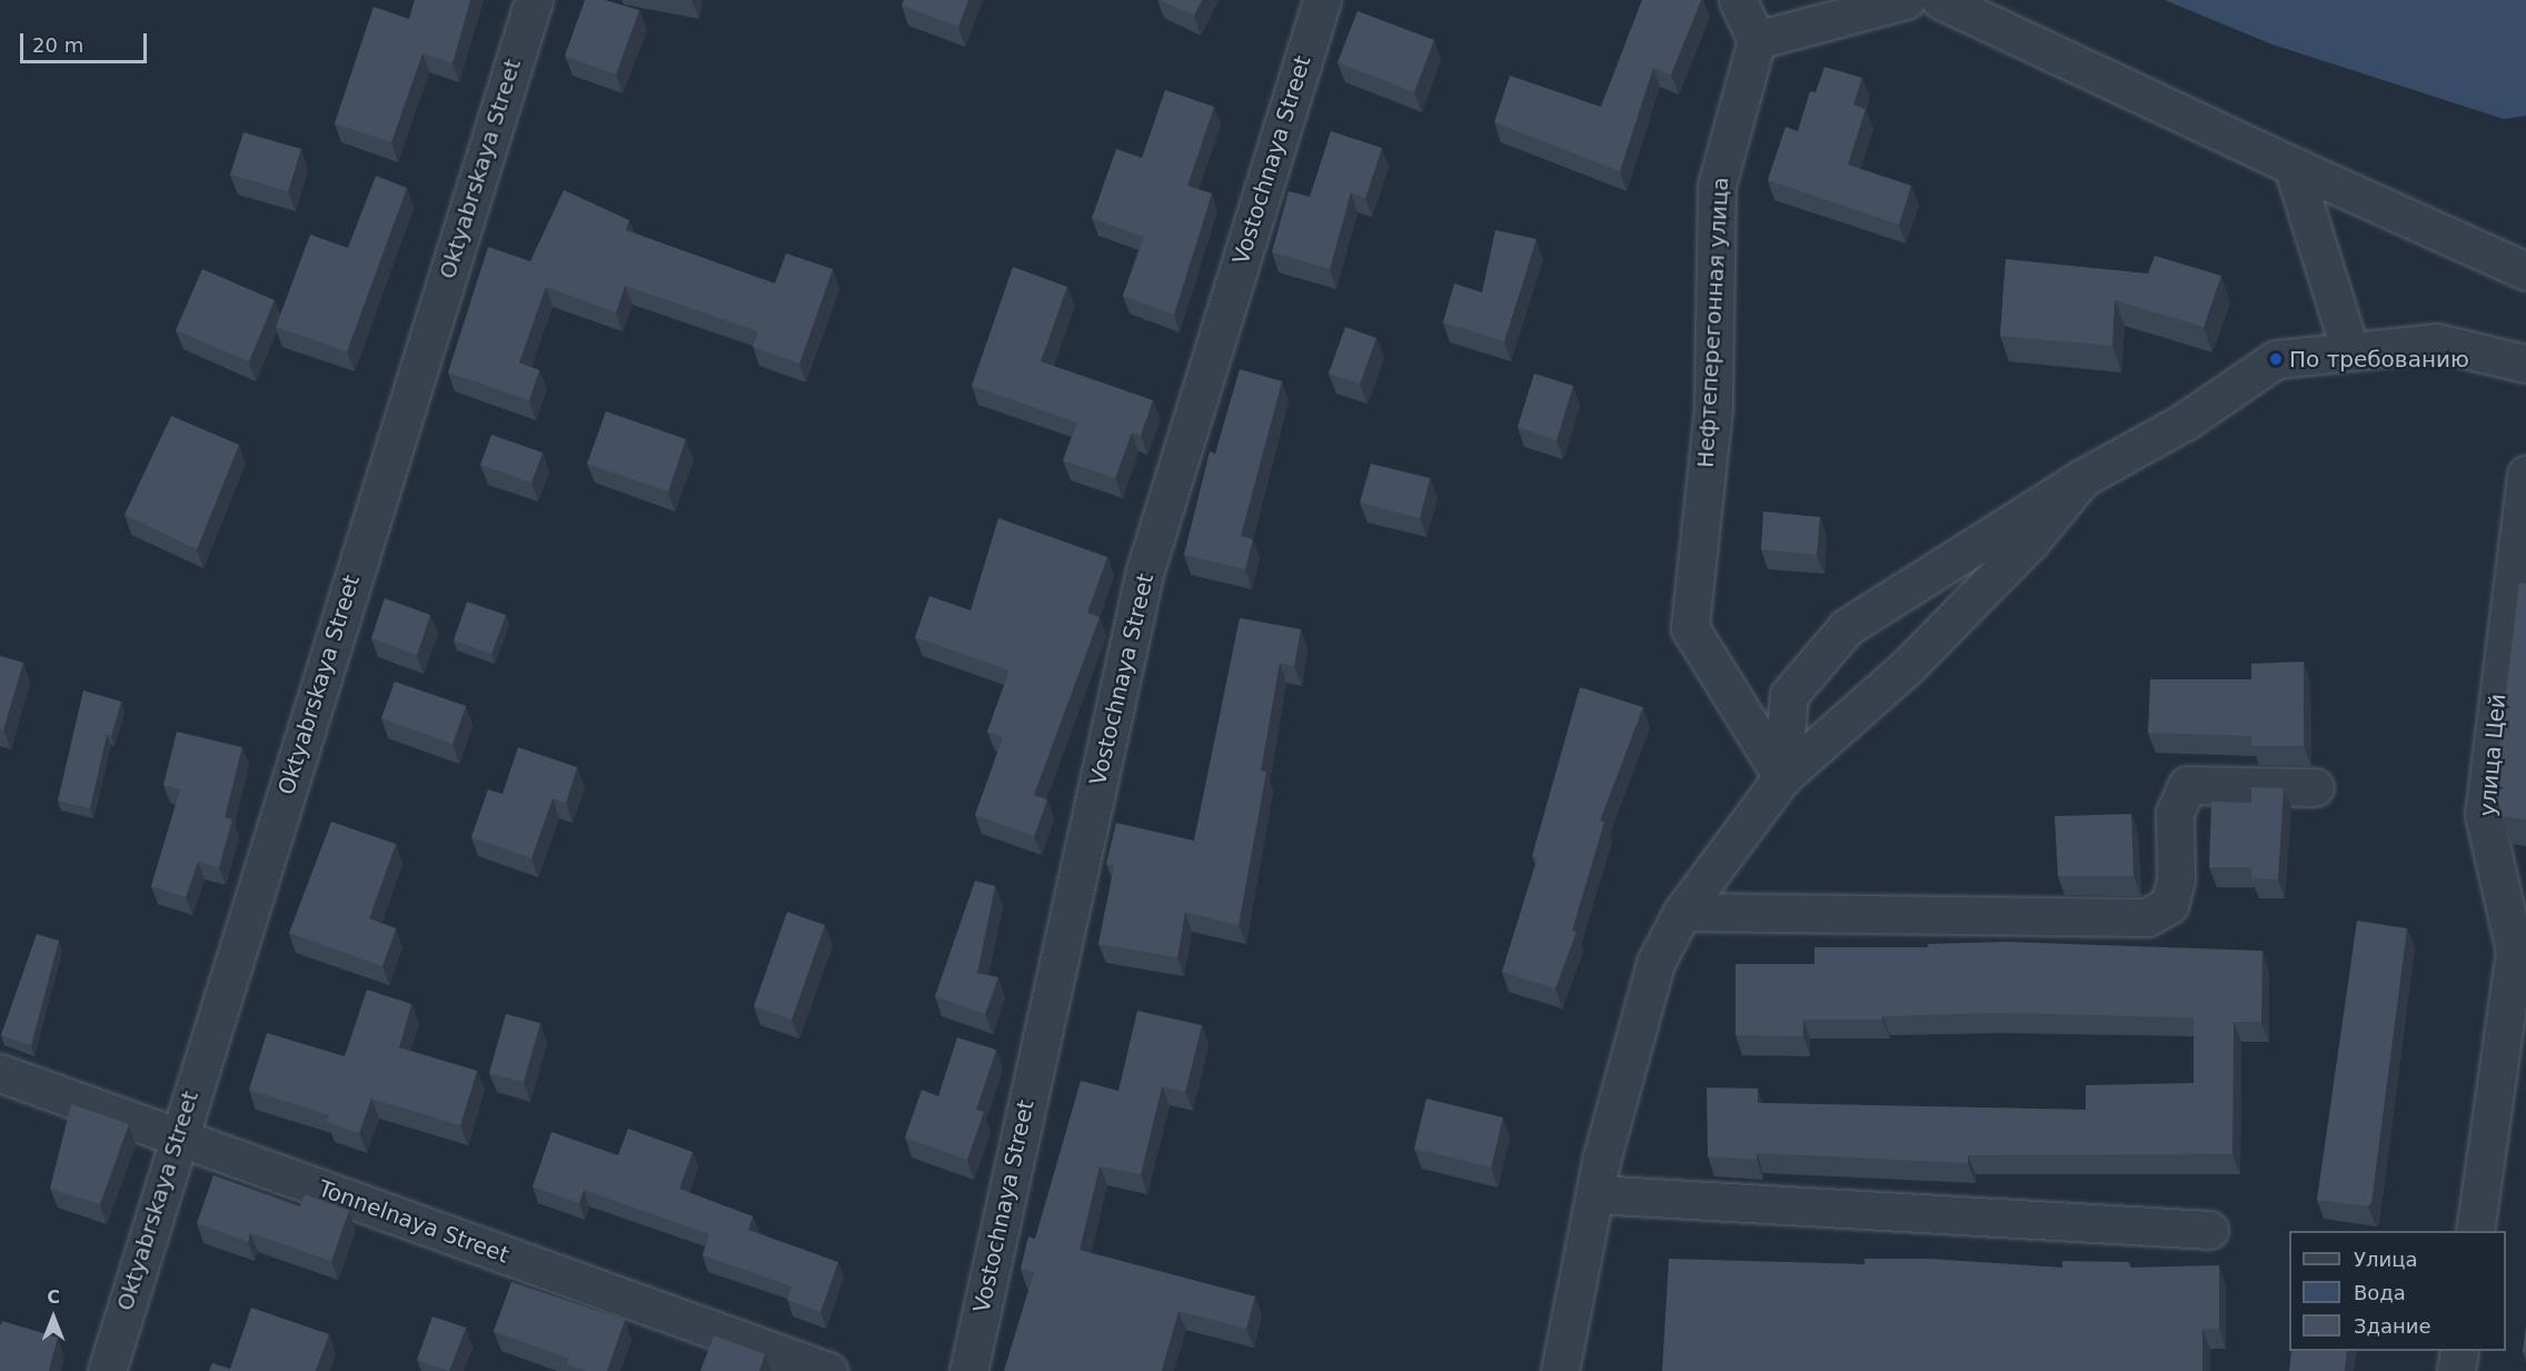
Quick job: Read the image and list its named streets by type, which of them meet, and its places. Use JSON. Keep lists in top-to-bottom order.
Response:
{
  "streets": {
    "street": [
      "Vostochnaya Street",
      "Oktyabrskaya Street",
      "Нефтеперегонная улица",
      "улица Цей",
      "Tonnelnaya Street"
    ]
  },
  "crossings": [
    ["Oktyabrskaya Street", "Tonnelnaya Street"]
  ],
  "places": ["По требованию"],
  "legend": ["Улица", "Вода", "Здание"],
  "scale_bar": "20 m",
  "north": "top"
}
